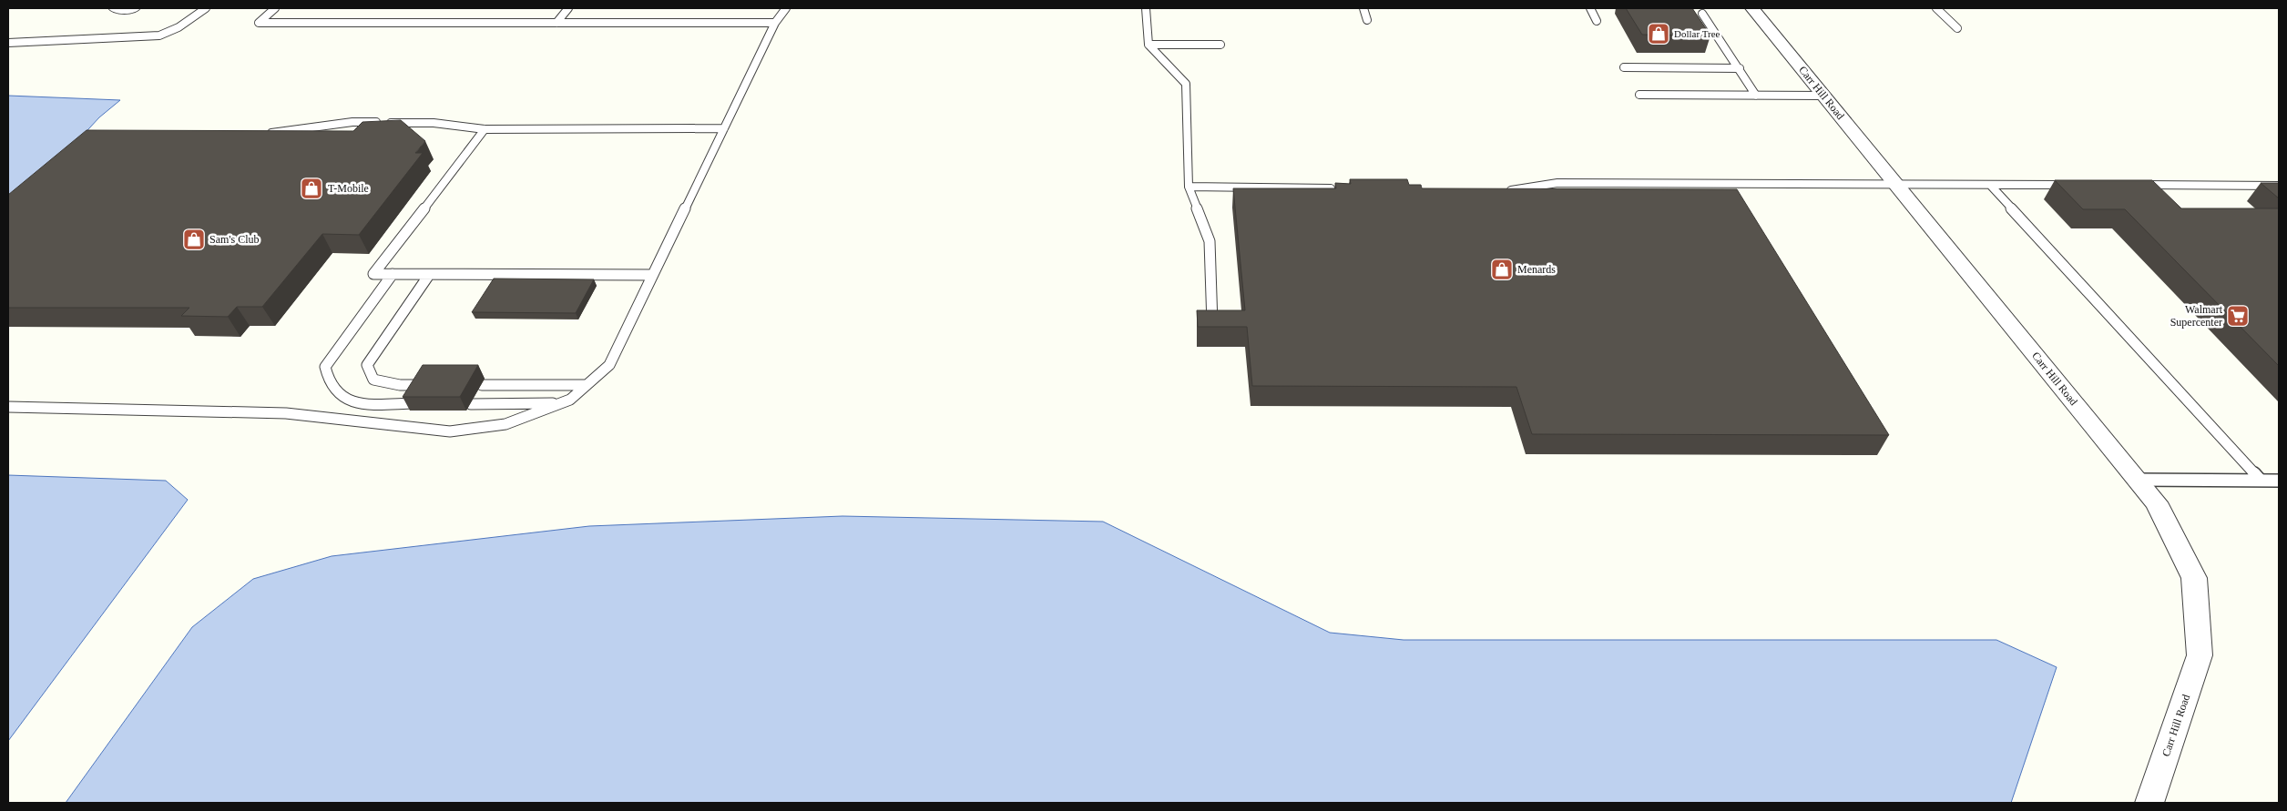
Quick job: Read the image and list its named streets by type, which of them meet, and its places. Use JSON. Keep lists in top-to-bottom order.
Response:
{
  "streets": {
    "street": ["Carr Hill Road"]
  },
  "places": {
    "shop": [
      "Dollar Tree",
      "T-Mobile",
      "Sam's Club",
      "Menards"
    ],
    "supermarket": ["Walmart Supercenter"]
  }
}
